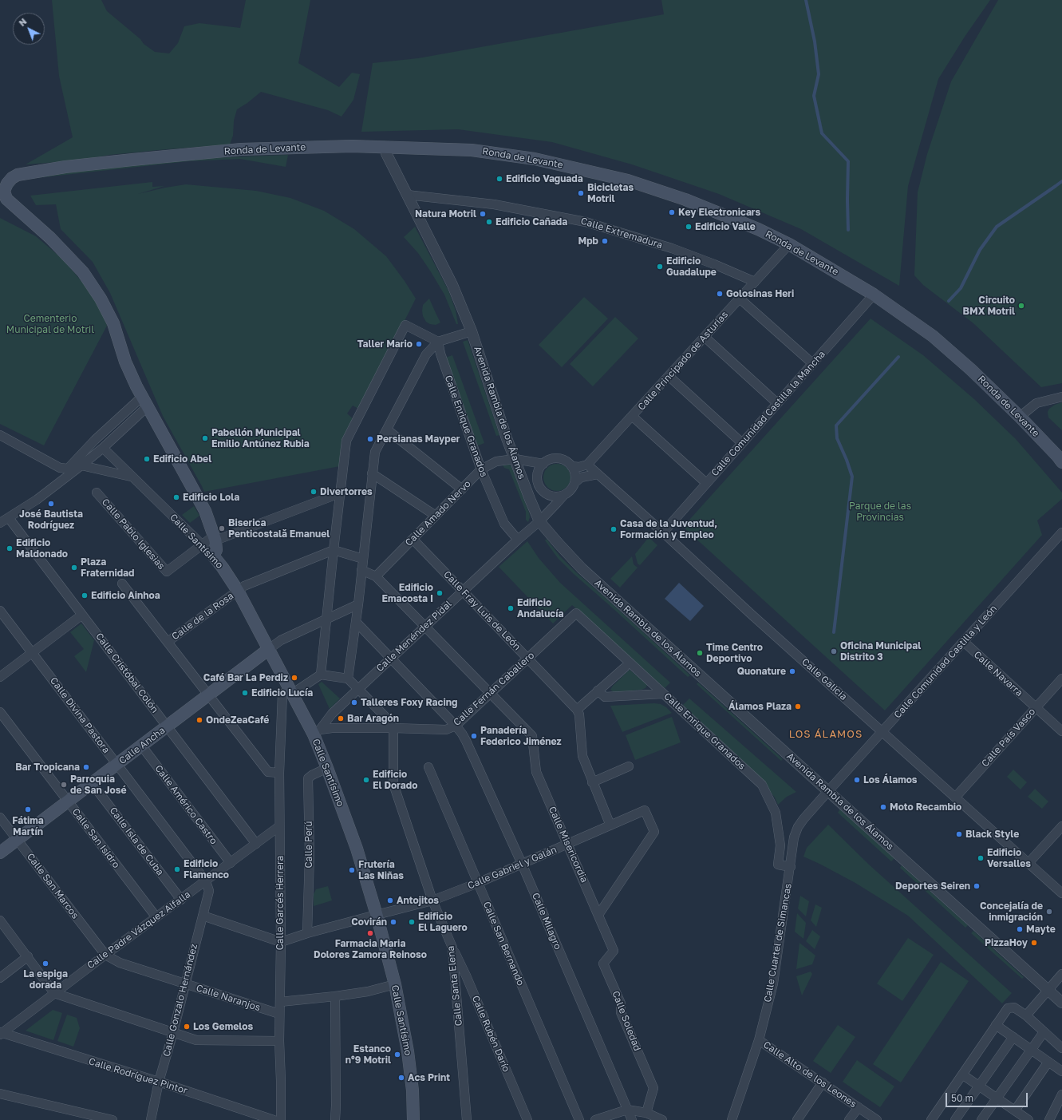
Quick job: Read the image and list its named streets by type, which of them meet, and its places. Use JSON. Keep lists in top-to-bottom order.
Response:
{
  "streets": {
    "main road": ["Ronda de Levante", "Calle Santísimo", "Calle Ancha"],
    "street": [
      "Calle Extremadura",
      "Calle Principado de Asturias",
      "Avenida Rambla de los Álamos",
      "Calle Comunidad Castilla la Mancha",
      "Calle Enrique Granados",
      "Calle Amado Nervo",
      "Calle Pablo Iglesias",
      "Calle Fray Luis de León",
      "Calle de la Rosa",
      "Calle Menéndez Pidal",
      "Calle Comunidad Castilla y León",
      "Calle Cristóbal Colón",
      "Calle Navarra",
      "Calle Galicia",
      "Calle Fernán Caballero",
      "Calle Divina Pastora",
      "Calle País Vasco",
      "Calle Américo Castro",
      "Calle San Isidro",
      "Calle Isla de Cuba",
      "Calle Perú",
      "Calle Misericordia",
      "Calle Gabriel y Galán",
      "Calle San Marcos",
      "Calle Garcés Herrera",
      "Calle Milagro",
      "Calle Padre Vázquez Alfalla",
      "Calle Cuartel de Simancas",
      "Calle San Bernando",
      "Calle Santa Elena",
      "Calle Naranjos",
      "Calle Gonzalo Hernández",
      "Calle Soledad",
      "Calle Rubén Darío",
      "Calle Alto de los Leones",
      "Calle Rodríguez Pintor"
    ]
  },
  "crossings": [
    ["Ronda de Levante", "Calle Principado de Asturias"],
    ["Ronda de Levante", "Avenida Rambla de los Álamos"],
    ["Ronda de Levante", "Calle Comunidad Castilla la Mancha"],
    ["Calle Extremadura", "Calle Principado de Asturias"],
    ["Calle Extremadura", "Avenida Rambla de los Álamos"],
    ["Calle Principado de Asturias", "Calle Galicia"],
    ["Avenida Rambla de los Álamos", "Calle Amado Nervo"],
    ["Avenida Rambla de los Álamos", "Calle Comunidad Castilla y León"],
    ["Avenida Rambla de los Álamos", "Calle Cuartel de Simancas"],
    ["Calle Comunidad Castilla la Mancha", "Calle Galicia"],
    ["Calle Enrique Granados", "Calle Amado Nervo"],
    ["Calle Enrique Granados", "Calle Menéndez Pidal"],
    ["Calle Enrique Granados", "Calle Fernán Caballero"],
    ["Calle Enrique Granados", "Calle Cuartel de Simancas"],
    ["Calle Amado Nervo", "Calle Fray Luis de León"],
    ["Calle Pablo Iglesias", "Calle Santísimo"],
    ["Calle Santísimo", "Calle de la Rosa"],
    ["Calle Santísimo", "Calle Menéndez Pidal"],
    ["Calle Santísimo", "Calle Fernán Caballero"],
    ["Calle Santísimo", "Calle Ancha"],
    ["Calle Santísimo", "Calle Perú"],
    ["Calle Santísimo", "Calle Gabriel y Galán"],
    ["Calle Santísimo", "Calle Garcés Herrera"],
    ["Calle Fray Luis de León", "Calle Menéndez Pidal"],
    ["Calle Fray Luis de León", "Calle Fernán Caballero"],
    ["Calle Menéndez Pidal", "Calle Fernán Caballero"],
    ["Calle Menéndez Pidal", "Calle Milagro"],
    ["Calle Comunidad Castilla y León", "Calle Navarra"],
    ["Calle Comunidad Castilla y León", "Calle Galicia"],
    ["Calle Comunidad Castilla y León", "Calle Cuartel de Simancas"],
    ["Calle Cristóbal Colón", "Calle Ancha"],
    ["Calle Cristóbal Colón", "Calle Padre Vázquez Alfalla"],
    ["Calle Navarra", "Calle País Vasco"],
    ["Calle Galicia", "Calle País Vasco"],
    ["Calle Fernán Caballero", "Calle Misericordia"],
    ["Calle Fernán Caballero", "Calle Milagro"],
    ["Calle Fernán Caballero", "Calle Santa Elena"],
    ["Calle Divina Pastora", "Calle Ancha"],
    ["Calle Divina Pastora", "Calle Padre Vázquez Alfalla"],
    ["Calle Divina Pastora", "Calle Gonzalo Hernández"],
    ["Calle Ancha", "Calle Américo Castro"],
    ["Calle Ancha", "Calle San Isidro"],
    ["Calle Ancha", "Calle Isla de Cuba"],
    ["Calle Ancha", "Calle San Marcos"],
    ["Calle Américo Castro", "Calle Padre Vázquez Alfalla"],
    ["Calle San Isidro", "Calle Padre Vázquez Alfalla"],
    ["Calle Isla de Cuba", "Calle Padre Vázquez Alfalla"],
    ["Calle Perú", "Calle Gabriel y Galán"],
    ["Calle Misericordia", "Calle Gabriel y Galán"],
    ["Calle Misericordia", "Calle Soledad"],
    ["Calle Gabriel y Galán", "Calle Garcés Herrera"],
    ["Calle Gabriel y Galán", "Calle Milagro"],
    ["Calle Gabriel y Galán", "Calle San Bernando"],
    ["Calle Gabriel y Galán", "Calle Santa Elena"],
    ["Calle San Marcos", "Calle Padre Vázquez Alfalla"],
    ["Calle San Marcos", "Calle Naranjos"],
    ["Calle Garcés Herrera", "Calle Padre Vázquez Alfalla"],
    ["Calle Garcés Herrera", "Calle Naranjos"],
    ["Calle Padre Vázquez Alfalla", "Calle Naranjos"],
    ["Calle Padre Vázquez Alfalla", "Calle Gonzalo Hernández"],
    ["Calle Padre Vázquez Alfalla", "Calle Rodríguez Pintor"],
    ["Calle Cuartel de Simancas", "Calle Alto de los Leones"],
    ["Calle Santa Elena", "Calle Rubén Darío"],
    ["Calle Naranjos", "Calle Gonzalo Hernández"],
    ["Calle Gonzalo Hernández", "Calle Rodríguez Pintor"]
  ],
  "districts": ["LOS ÁLAMOS"],
  "parks": ["Cementerio Municipal de Motril", "Parque de las Provincias"],
  "places": [
    "Edificio Vaguada",
    "Bicicletas Motril",
    "Key Electronicars",
    "Natura Motril",
    "Edificio Cañada",
    "Edificio Valle",
    "Mpb",
    "Edificio Guadalupe",
    "Golosinas Heri",
    "Circuito BMX Motril",
    "Taller Mario",
    "Pabellón Municipal Emilio Antúnez Rubia",
    "Persianas Mayper",
    "Edificio Abel",
    "Divertorres",
    "Edificio Lola",
    "José Bautista Rodríguez",
    "Biserica Penticostală Emanuel",
    "Casa de la Juventud, Formación y Empleo",
    "Edificio Maldonado",
    "Plaza Fraternidad",
    "Edificio Emacosta I",
    "Edificio Ainhoa",
    "Edificio Andalucía",
    "Oficina Municipal Distrito 3",
    "Time Centro Deportivo",
    "Quonature",
    "Café Bar La Perdiz",
    "Edificio Lucía",
    "Talleres Foxy Racing",
    "Álamos Plaza",
    "Bar Aragón",
    "OndeZeaCafé",
    "Panadería Federico Jiménez",
    "Bar Tropicana",
    "Edificio El Dorado",
    "Los Álamos",
    "Parroquia de San José",
    "Moto Recambio",
    "Fátima Martín",
    "Black Style",
    "Edificio Versalles",
    "Edificio Flamenco",
    "Frutería Las Niñas",
    "Deportes Seiren",
    "Antojitos",
    "Concejalía de inmigración",
    "Covirán",
    "Edificio El Laguero",
    "Mayte",
    "Farmacia Maria Dolores Zamora Reinoso",
    "PizzaHoy",
    "La espiga dorada",
    "Los Gemelos",
    "Estanco n°9 Motril",
    "Acs Print"
  ],
  "scale_bar": "50 m",
  "north": "top left"
}
